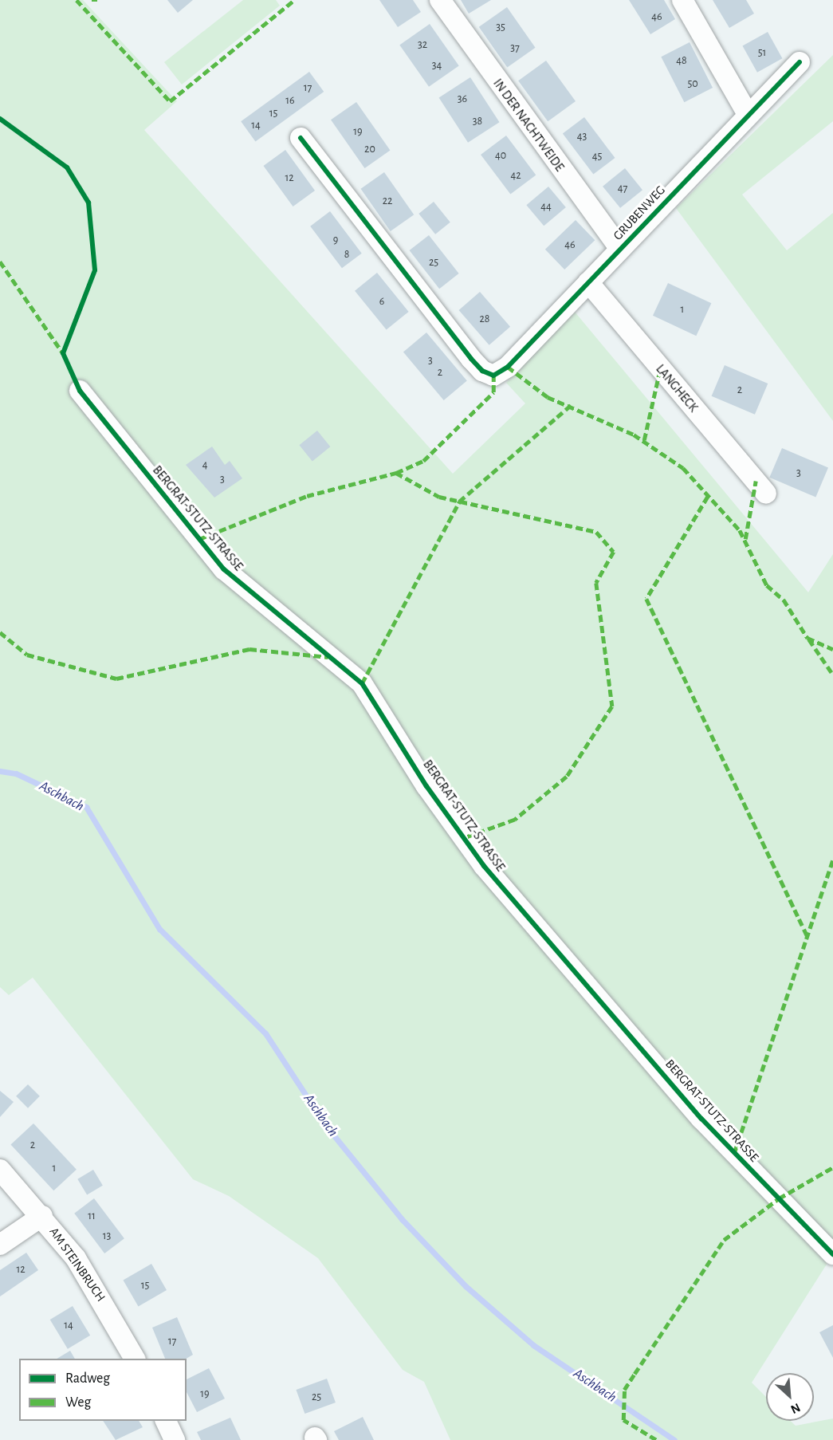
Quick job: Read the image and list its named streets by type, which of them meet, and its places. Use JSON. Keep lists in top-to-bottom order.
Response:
{
  "streets": {
    "street": [
      "IN DER NACHTWEIDE",
      "GRUBENWEG",
      "LANGHECK",
      "BERGRAT-STUTZ-STRASSE",
      "AM STEINBRUCH"
    ]
  },
  "crossings": [
    ["IN DER NACHTWEIDE", "GRUBENWEG"],
    ["GRUBENWEG", "LANGHECK"]
  ],
  "water": ["Aschbach"],
  "house_numbers": [
    "46",
    "35",
    "32",
    "37",
    "51",
    "48",
    "34",
    "50",
    "17",
    "36",
    "16",
    "15",
    "38",
    "14",
    "19",
    "43",
    "20",
    "40",
    "45",
    "42",
    "12",
    "47",
    "22",
    "44",
    "9",
    "46",
    "8",
    "25",
    "6",
    "1",
    "28",
    "3",
    "2",
    "2",
    "4",
    "3",
    "3",
    "2",
    "1",
    "11",
    "13",
    "12",
    "15",
    "14",
    "17",
    "19",
    "25"
  ],
  "legend": ["Radweg", "Weg"],
  "north": "bottom right"
}
